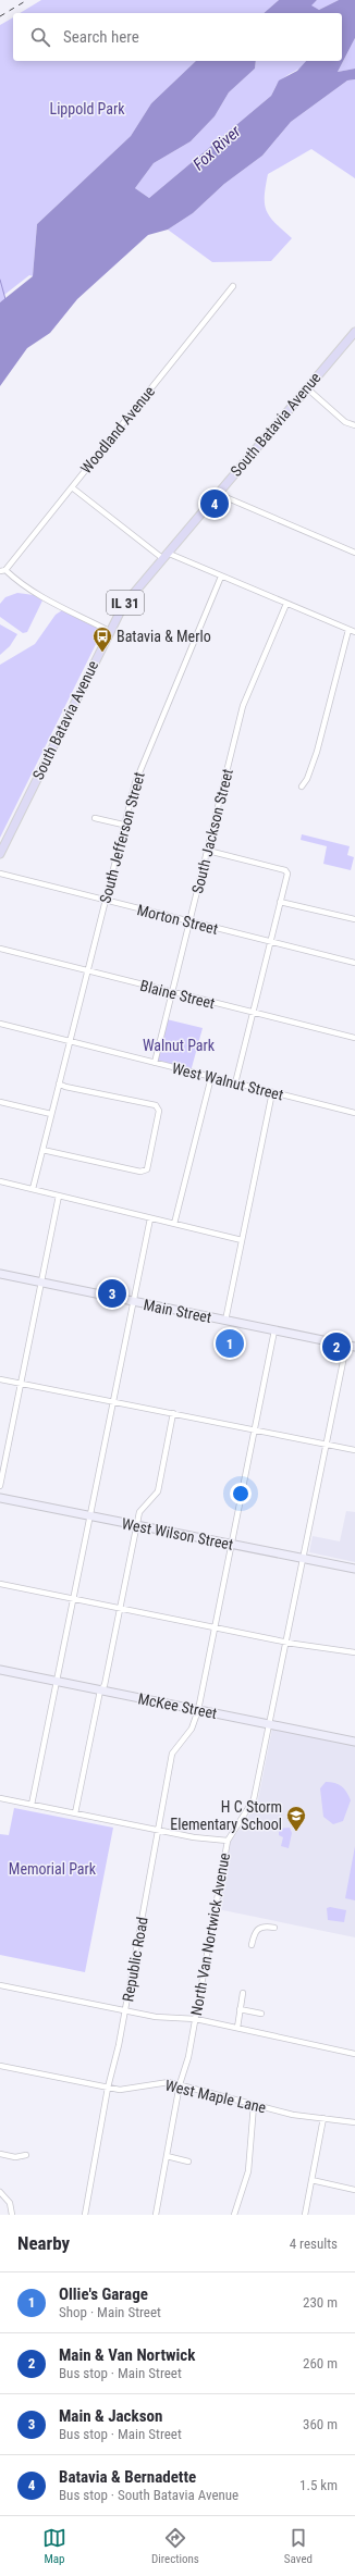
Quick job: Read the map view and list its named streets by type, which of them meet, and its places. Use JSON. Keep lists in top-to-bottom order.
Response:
{
  "streets": {
    "main road": [
      "South Batavia Avenue",
      "IL 31",
      "Main Street",
      "West Wilson Street",
      "McKee Street"
    ],
    "street": [
      "Woodland Avenue",
      "South Jackson Street",
      "South Jefferson Street",
      "Morton Street",
      "Blaine Street",
      "West Walnut Street",
      "North Van Nortwick Avenue",
      "Republic Road",
      "West Maple Lane"
    ]
  },
  "crossings": [
    ["South Jackson Street", "Morton Street"],
    ["South Jackson Street", "Blaine Street"],
    ["South Jackson Street", "West Walnut Street"],
    ["South Jefferson Street", "Morton Street"],
    ["South Jefferson Street", "Blaine Street"],
    ["South Jefferson Street", "West Walnut Street"],
    ["Main Street", "North Van Nortwick Avenue"],
    ["Main Street", "Republic Road"],
    ["West Wilson Street", "North Van Nortwick Avenue"],
    ["West Wilson Street", "Republic Road"],
    ["McKee Street", "North Van Nortwick Avenue"],
    ["McKee Street", "Republic Road"],
    ["North Van Nortwick Avenue", "West Maple Lane"],
    ["Republic Road", "West Maple Lane"]
  ],
  "water": ["Fox River"],
  "parks": ["Lippold Park", "Walnut Park", "Memorial Park"],
  "places": {
    "bus stop": ["Batavia & Merlo"],
    "school or university": ["H C Storm Elementary School"]
  },
  "page": {
    "search": "Search here",
    "pins": [
      "4",
      "3",
      "1",
      "2"
    ],
    "heading": ["Nearby", "4 results"],
    "list": [
      {
        "mark": "1",
        "name": "Ollie's Garage",
        "note": "Shop · Main Street",
        "value": "230 m"
      },
      {
        "mark": "2",
        "name": "Main & Van Nortwick",
        "note": "Bus stop · Main Street",
        "value": "260 m"
      },
      {
        "mark": "3",
        "name": "Main & Jackson",
        "note": "Bus stop · Main Street",
        "value": "360 m"
      },
      {
        "mark": "4",
        "name": "Batavia & Bernadette",
        "note": "Bus stop · South Batavia Avenue",
        "value": "1.5 km"
      }
    ],
    "nav": ["Map", "Directions", "Saved"]
  }
}
